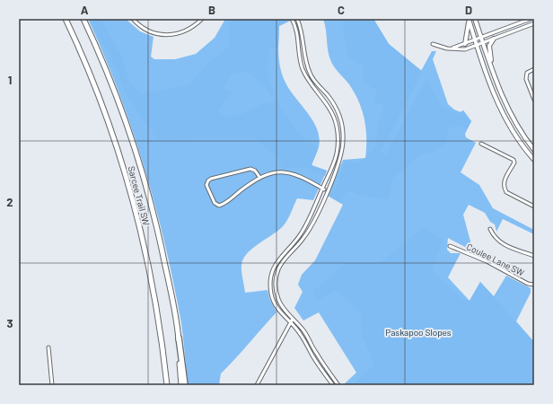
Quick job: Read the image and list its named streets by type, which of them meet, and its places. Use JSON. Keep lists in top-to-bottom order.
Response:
{
  "streets": {
    "highway": ["Sarcee Trail SW"],
    "street": ["Coulee Lane SW"]
  },
  "parks": ["Paskapoo Slopes"],
  "grid": {
    "columns": [
      "A",
      "B",
      "C",
      "D"
    ],
    "rows": ["1", "2", "3"]
  }
}
